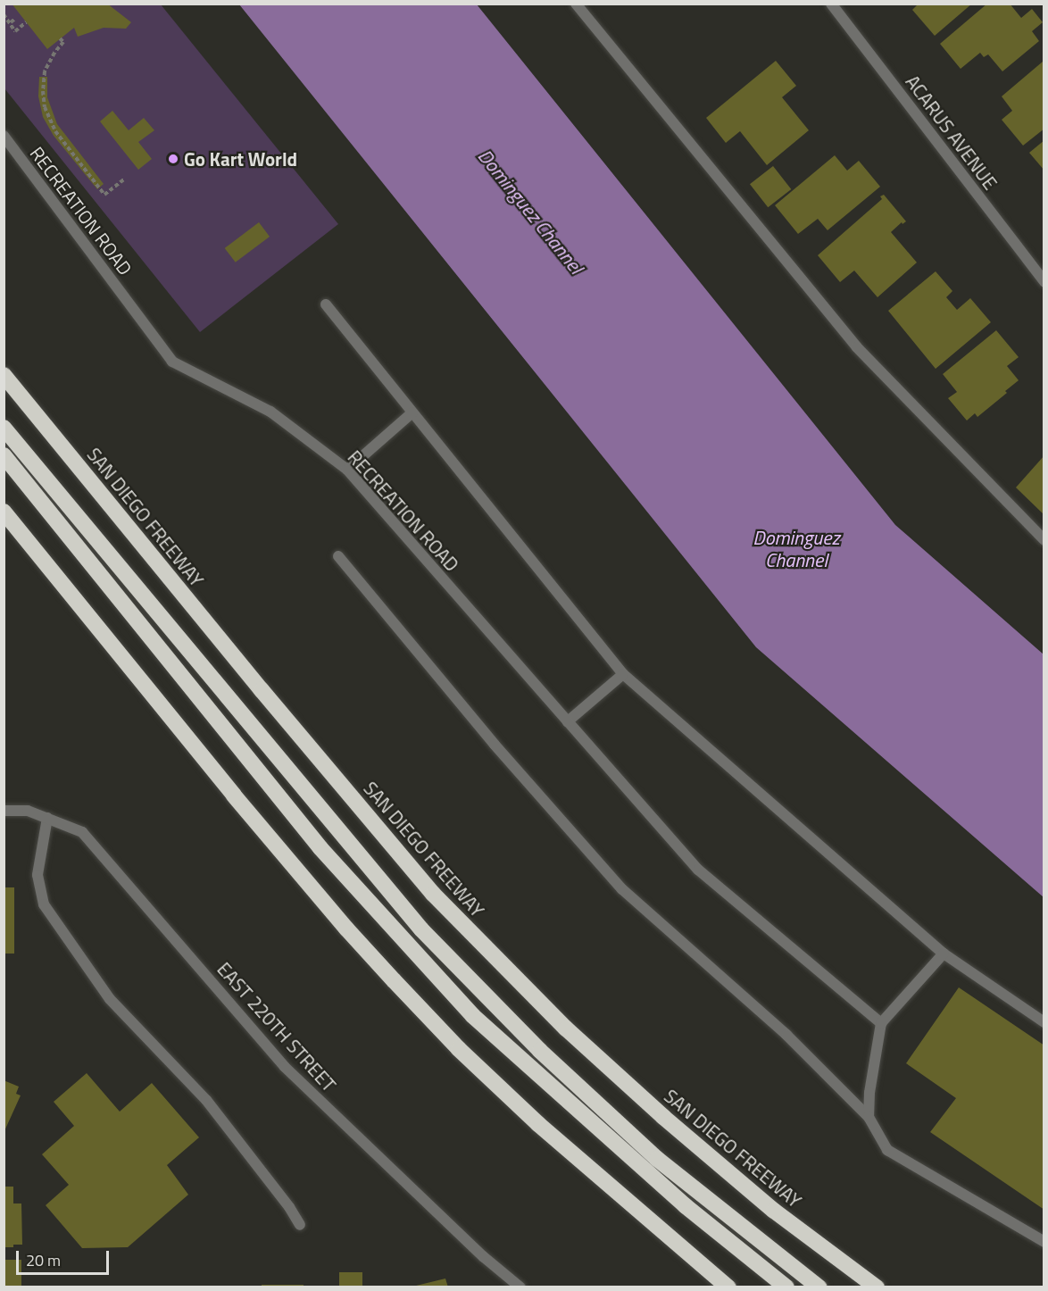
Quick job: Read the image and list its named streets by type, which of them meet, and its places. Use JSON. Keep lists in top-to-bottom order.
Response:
{
  "streets": {
    "highway": ["SAN DIEGO FREEWAY"],
    "street": ["ACARUS AVENUE", "RECREATION ROAD", "EAST 220TH STREET"]
  },
  "water": ["Dominguez Channel"],
  "places": ["Go Kart World"],
  "scale_bar": "20 m"
}
